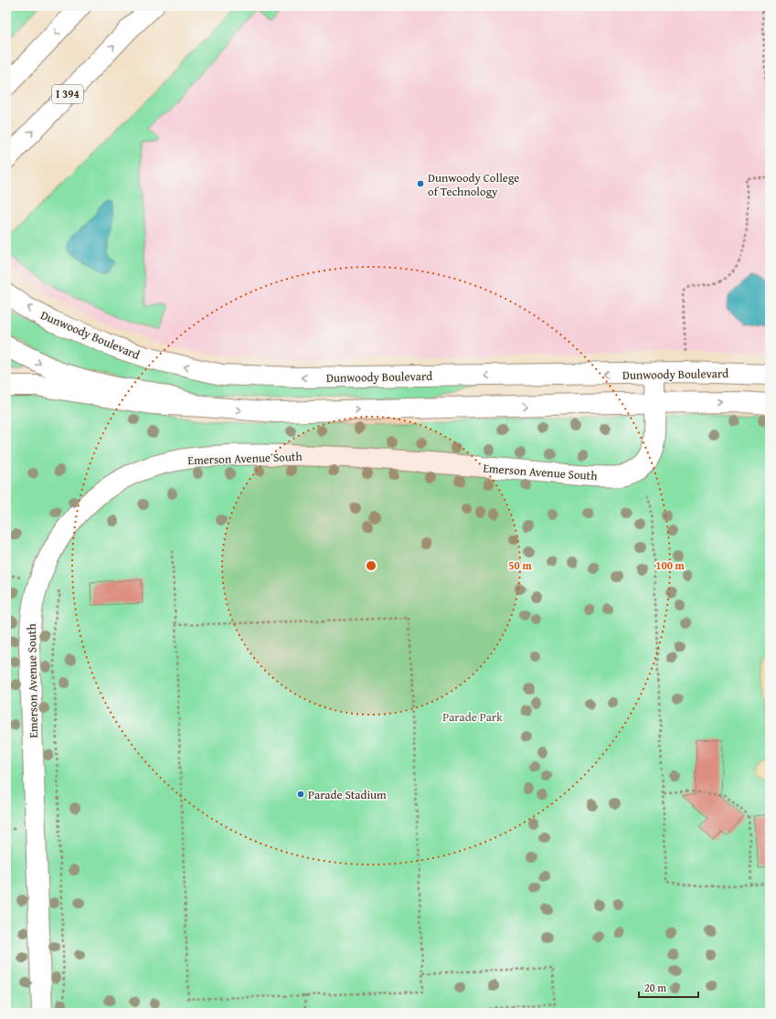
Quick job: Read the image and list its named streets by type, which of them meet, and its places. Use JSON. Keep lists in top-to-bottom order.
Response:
{
  "streets": {
    "main road": ["I 394", "Dunwoody Boulevard", "Emerson Avenue South"]
  },
  "crossings": [
    ["Dunwoody Boulevard", "Emerson Avenue South"]
  ],
  "parks": ["Parade Park"],
  "places": ["Dunwoody College of Technology", "Parade Stadium"],
  "scale_bar": "20 m",
  "rings": ["50 m", "100 m"]
}
